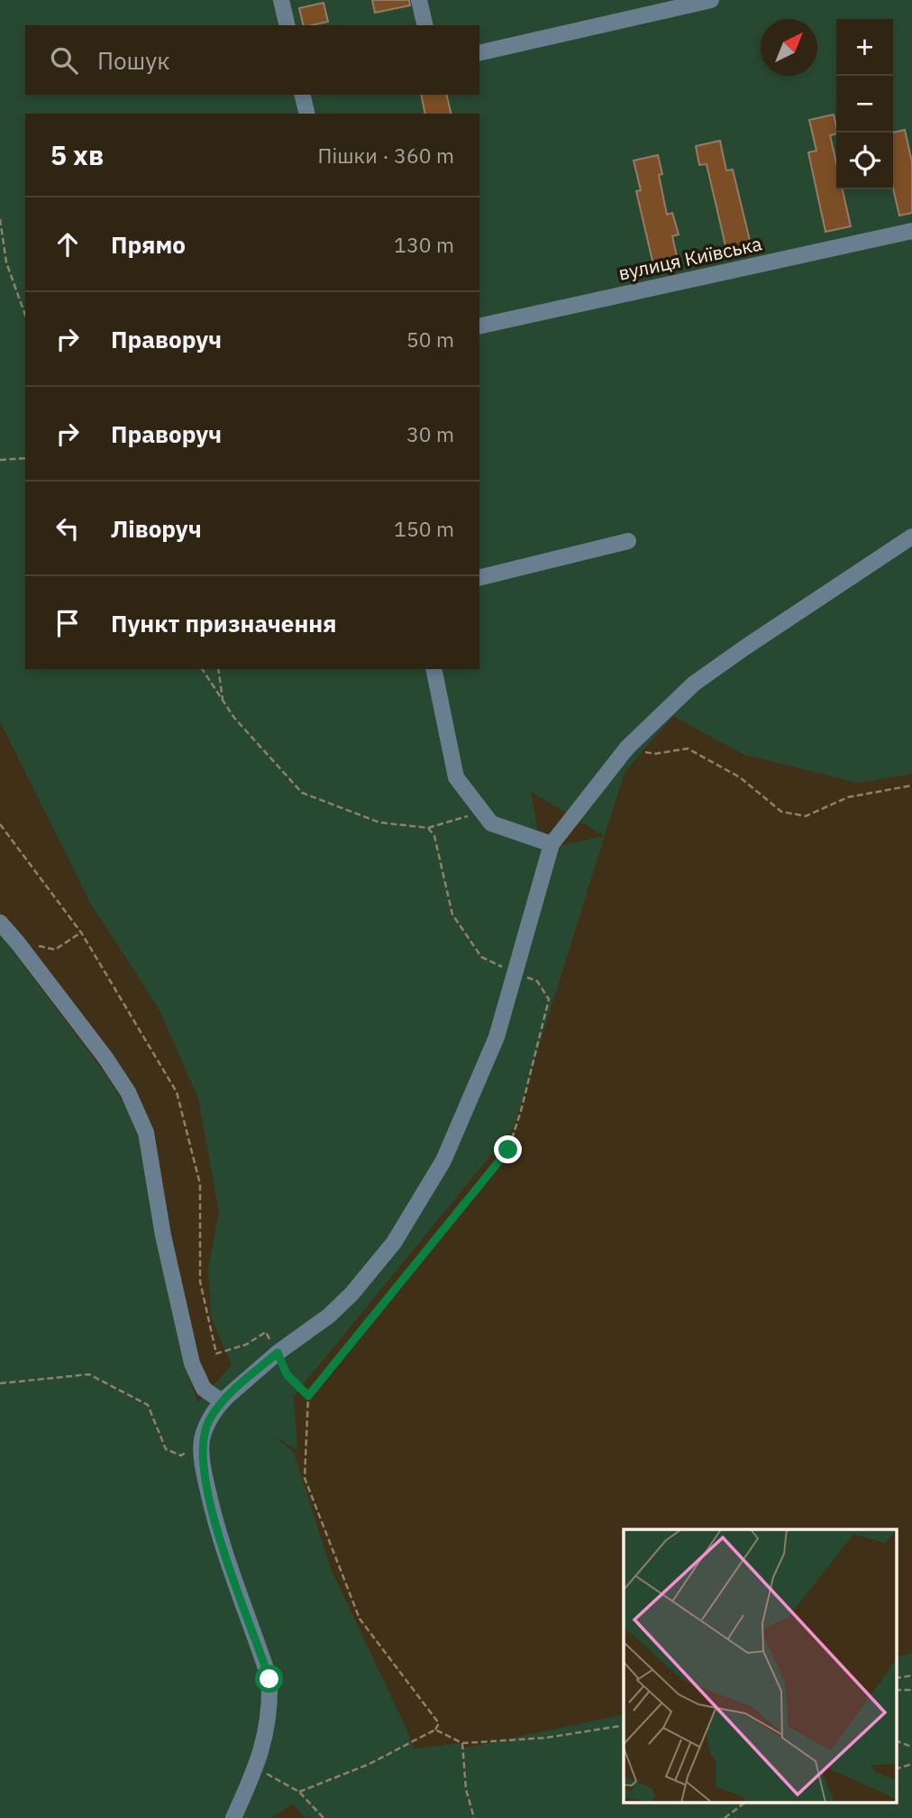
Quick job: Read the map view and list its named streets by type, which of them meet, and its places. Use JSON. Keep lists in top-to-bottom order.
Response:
{
  "streets": {
    "street": ["вулиця Київська"]
  },
  "north": "top right",
  "page": {
    "map_buttons": ["+", "−"],
    "search": "Пошук",
    "heading": ["5 хв", "Пішки · 360 m"],
    "list": [
      ["Прямо", "130 m"],
      ["Праворуч", "50 m"],
      ["Праворуч", "30 m"],
      ["Ліворуч", "150 m"],
      "Пункт призначення"
    ]
  }
}
